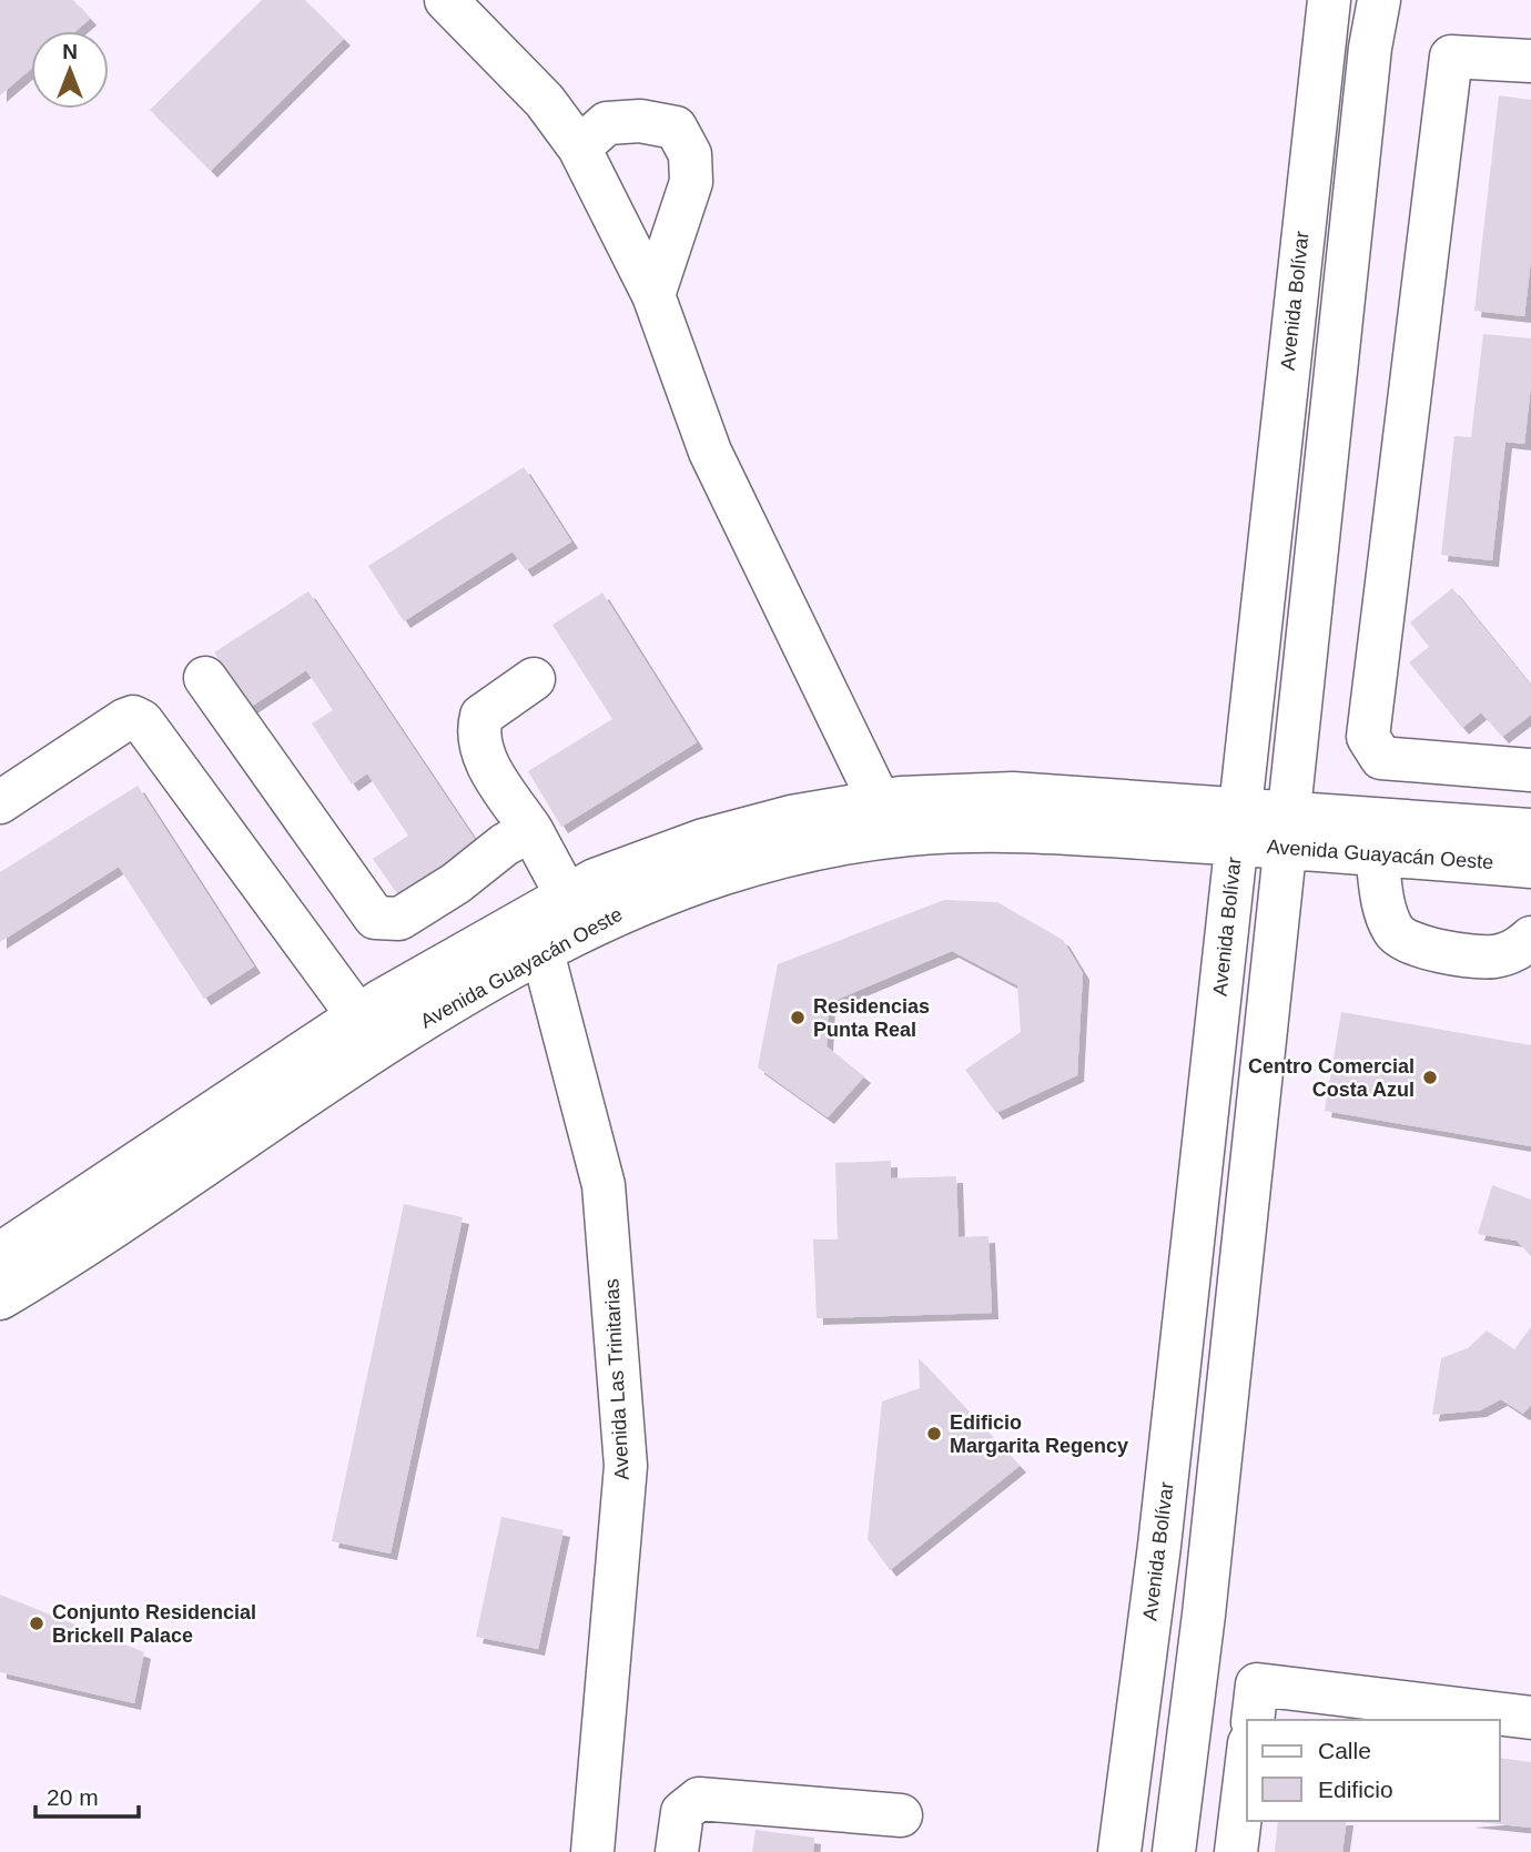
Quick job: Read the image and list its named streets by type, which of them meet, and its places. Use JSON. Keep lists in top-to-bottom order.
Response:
{
  "streets": {
    "street": ["Avenida Bolívar", "Avenida Guayacán Oeste", "Avenida Las Trinitarias"]
  },
  "crossings": [
    ["Avenida Bolívar", "Avenida Guayacán Oeste"],
    ["Avenida Guayacán Oeste", "Avenida Las Trinitarias"]
  ],
  "places": [
    "Residencias Punta Real",
    "Centro Comercial Costa Azul",
    "Edificio Margarita Regency",
    "Conjunto Residencial Brickell Palace"
  ],
  "legend": ["Calle", "Edificio"],
  "scale_bar": "20 m",
  "north": "top"
}
